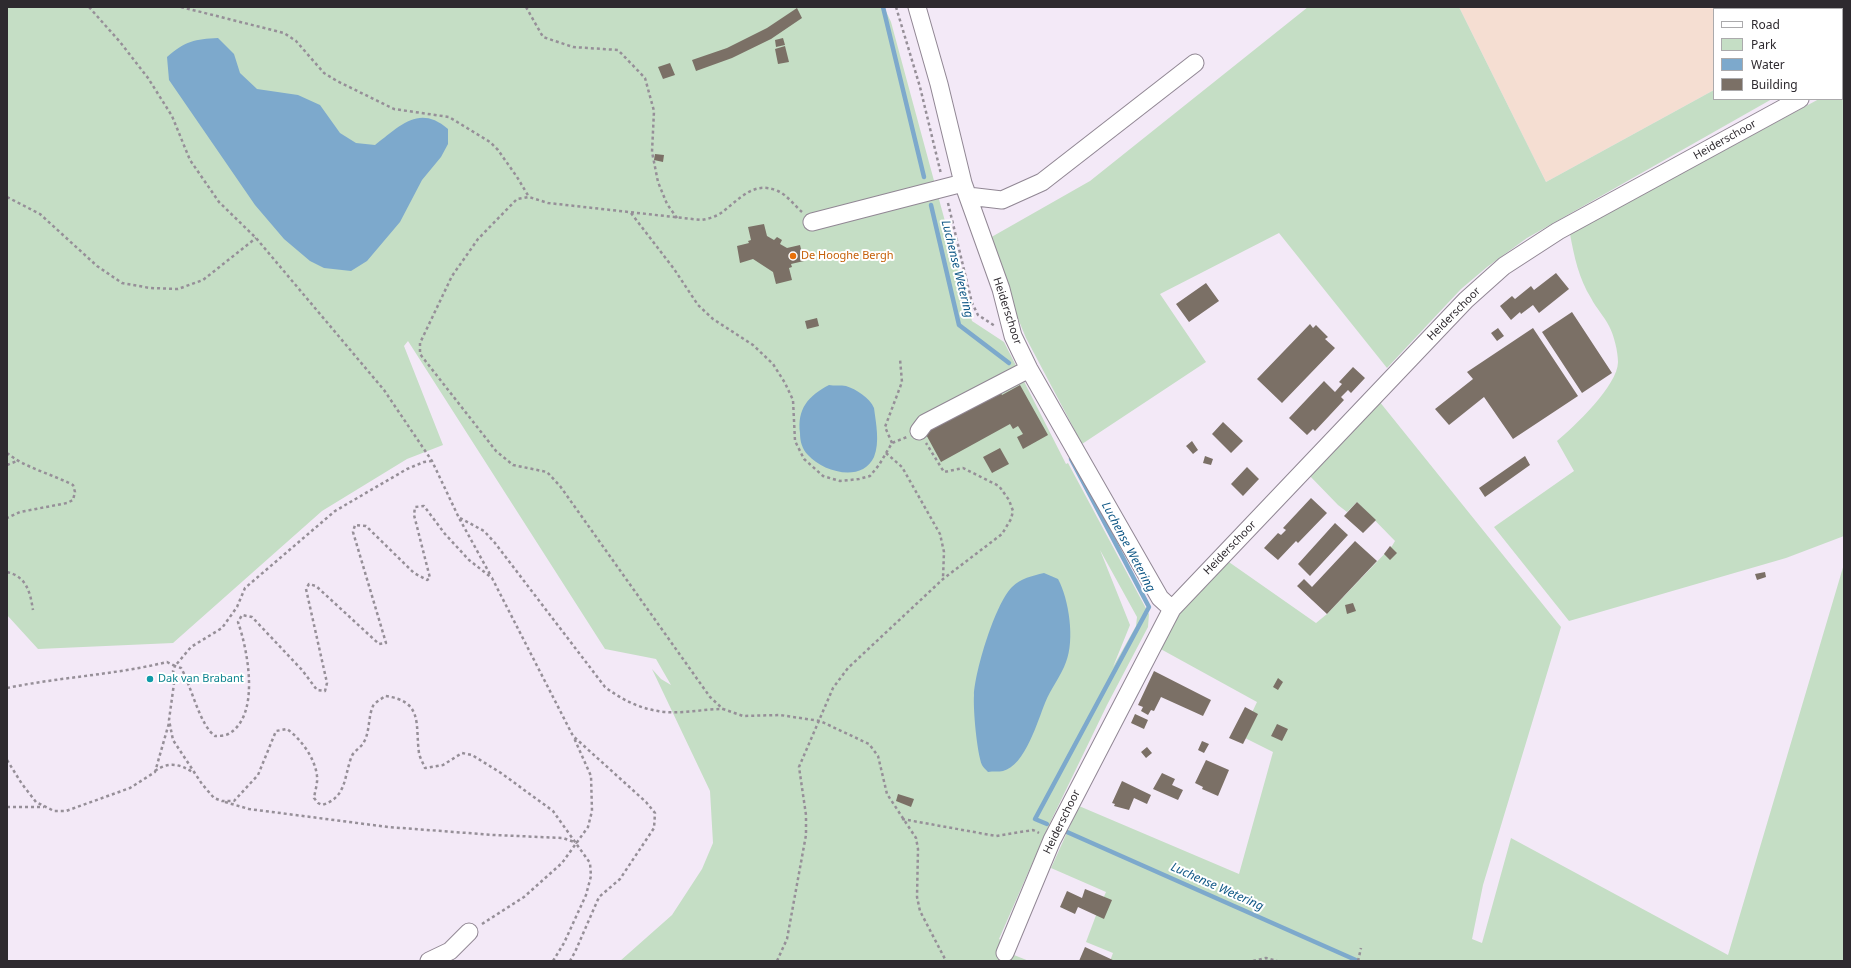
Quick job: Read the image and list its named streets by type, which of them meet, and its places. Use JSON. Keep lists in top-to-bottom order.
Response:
{
  "streets": {
    "street": ["Heiderschoor"]
  },
  "water": ["Luchense Wetering"],
  "places": ["De Hooghe Bergh", "Dak van Brabant"],
  "legend": [
    "Road",
    "Park",
    "Water",
    "Building"
  ]
}
